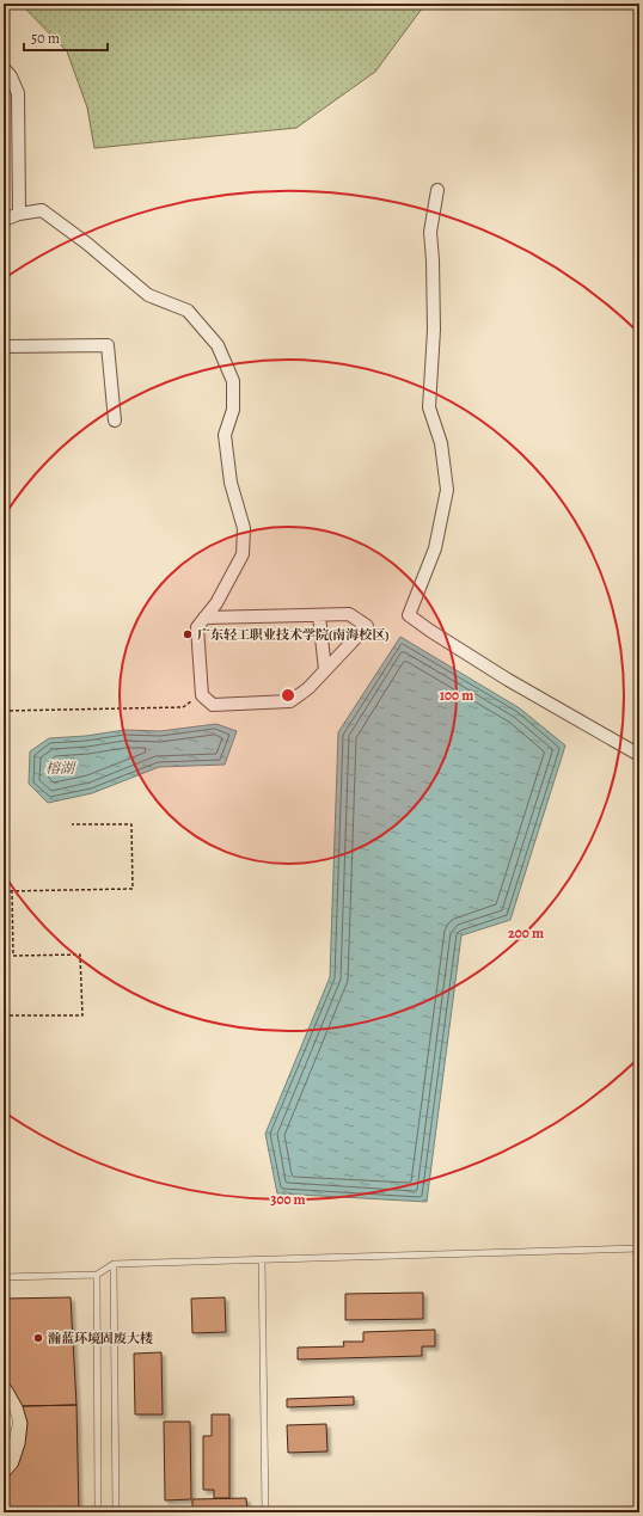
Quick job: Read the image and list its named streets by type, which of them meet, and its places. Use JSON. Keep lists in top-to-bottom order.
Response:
{
  "water": ["榕湖"],
  "places": ["广东轻工职业技术学院(南海校区)", "瀚蓝环境固废大楼"],
  "scale_bar": "50 m",
  "rings": ["100 m", "200 m", "300 m"]
}
